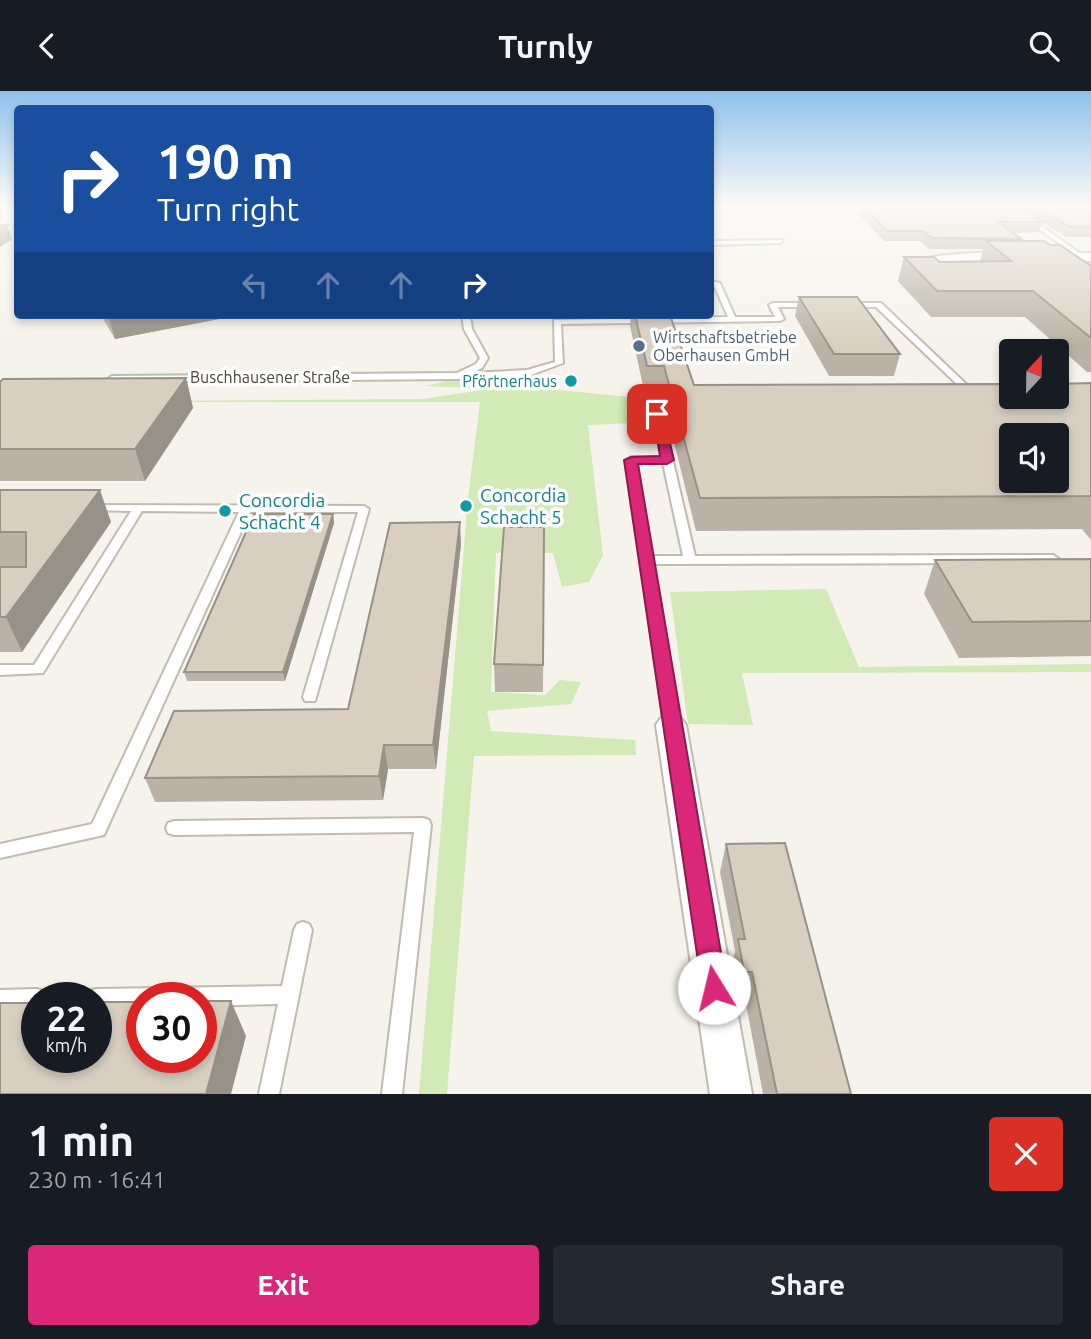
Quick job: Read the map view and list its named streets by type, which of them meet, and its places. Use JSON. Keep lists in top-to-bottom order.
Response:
{
  "streets": {
    "lane": ["Buschhausener Straße"]
  },
  "places": [
    "Wirtschaftsbetriebe Oberhausen GmbH",
    "Pförtnerhaus",
    "Concordia Schacht 5",
    "Concordia Schacht 4"
  ],
  "north": "top",
  "page": {
    "header": "Turnly",
    "turn": ["190 m", "Turn right"],
    "speed": "22 km/h",
    "limit": "30",
    "heading": ["1 min", "230 m · 16:41"],
    "buttons": ["Exit", "Share"]
  }
}
